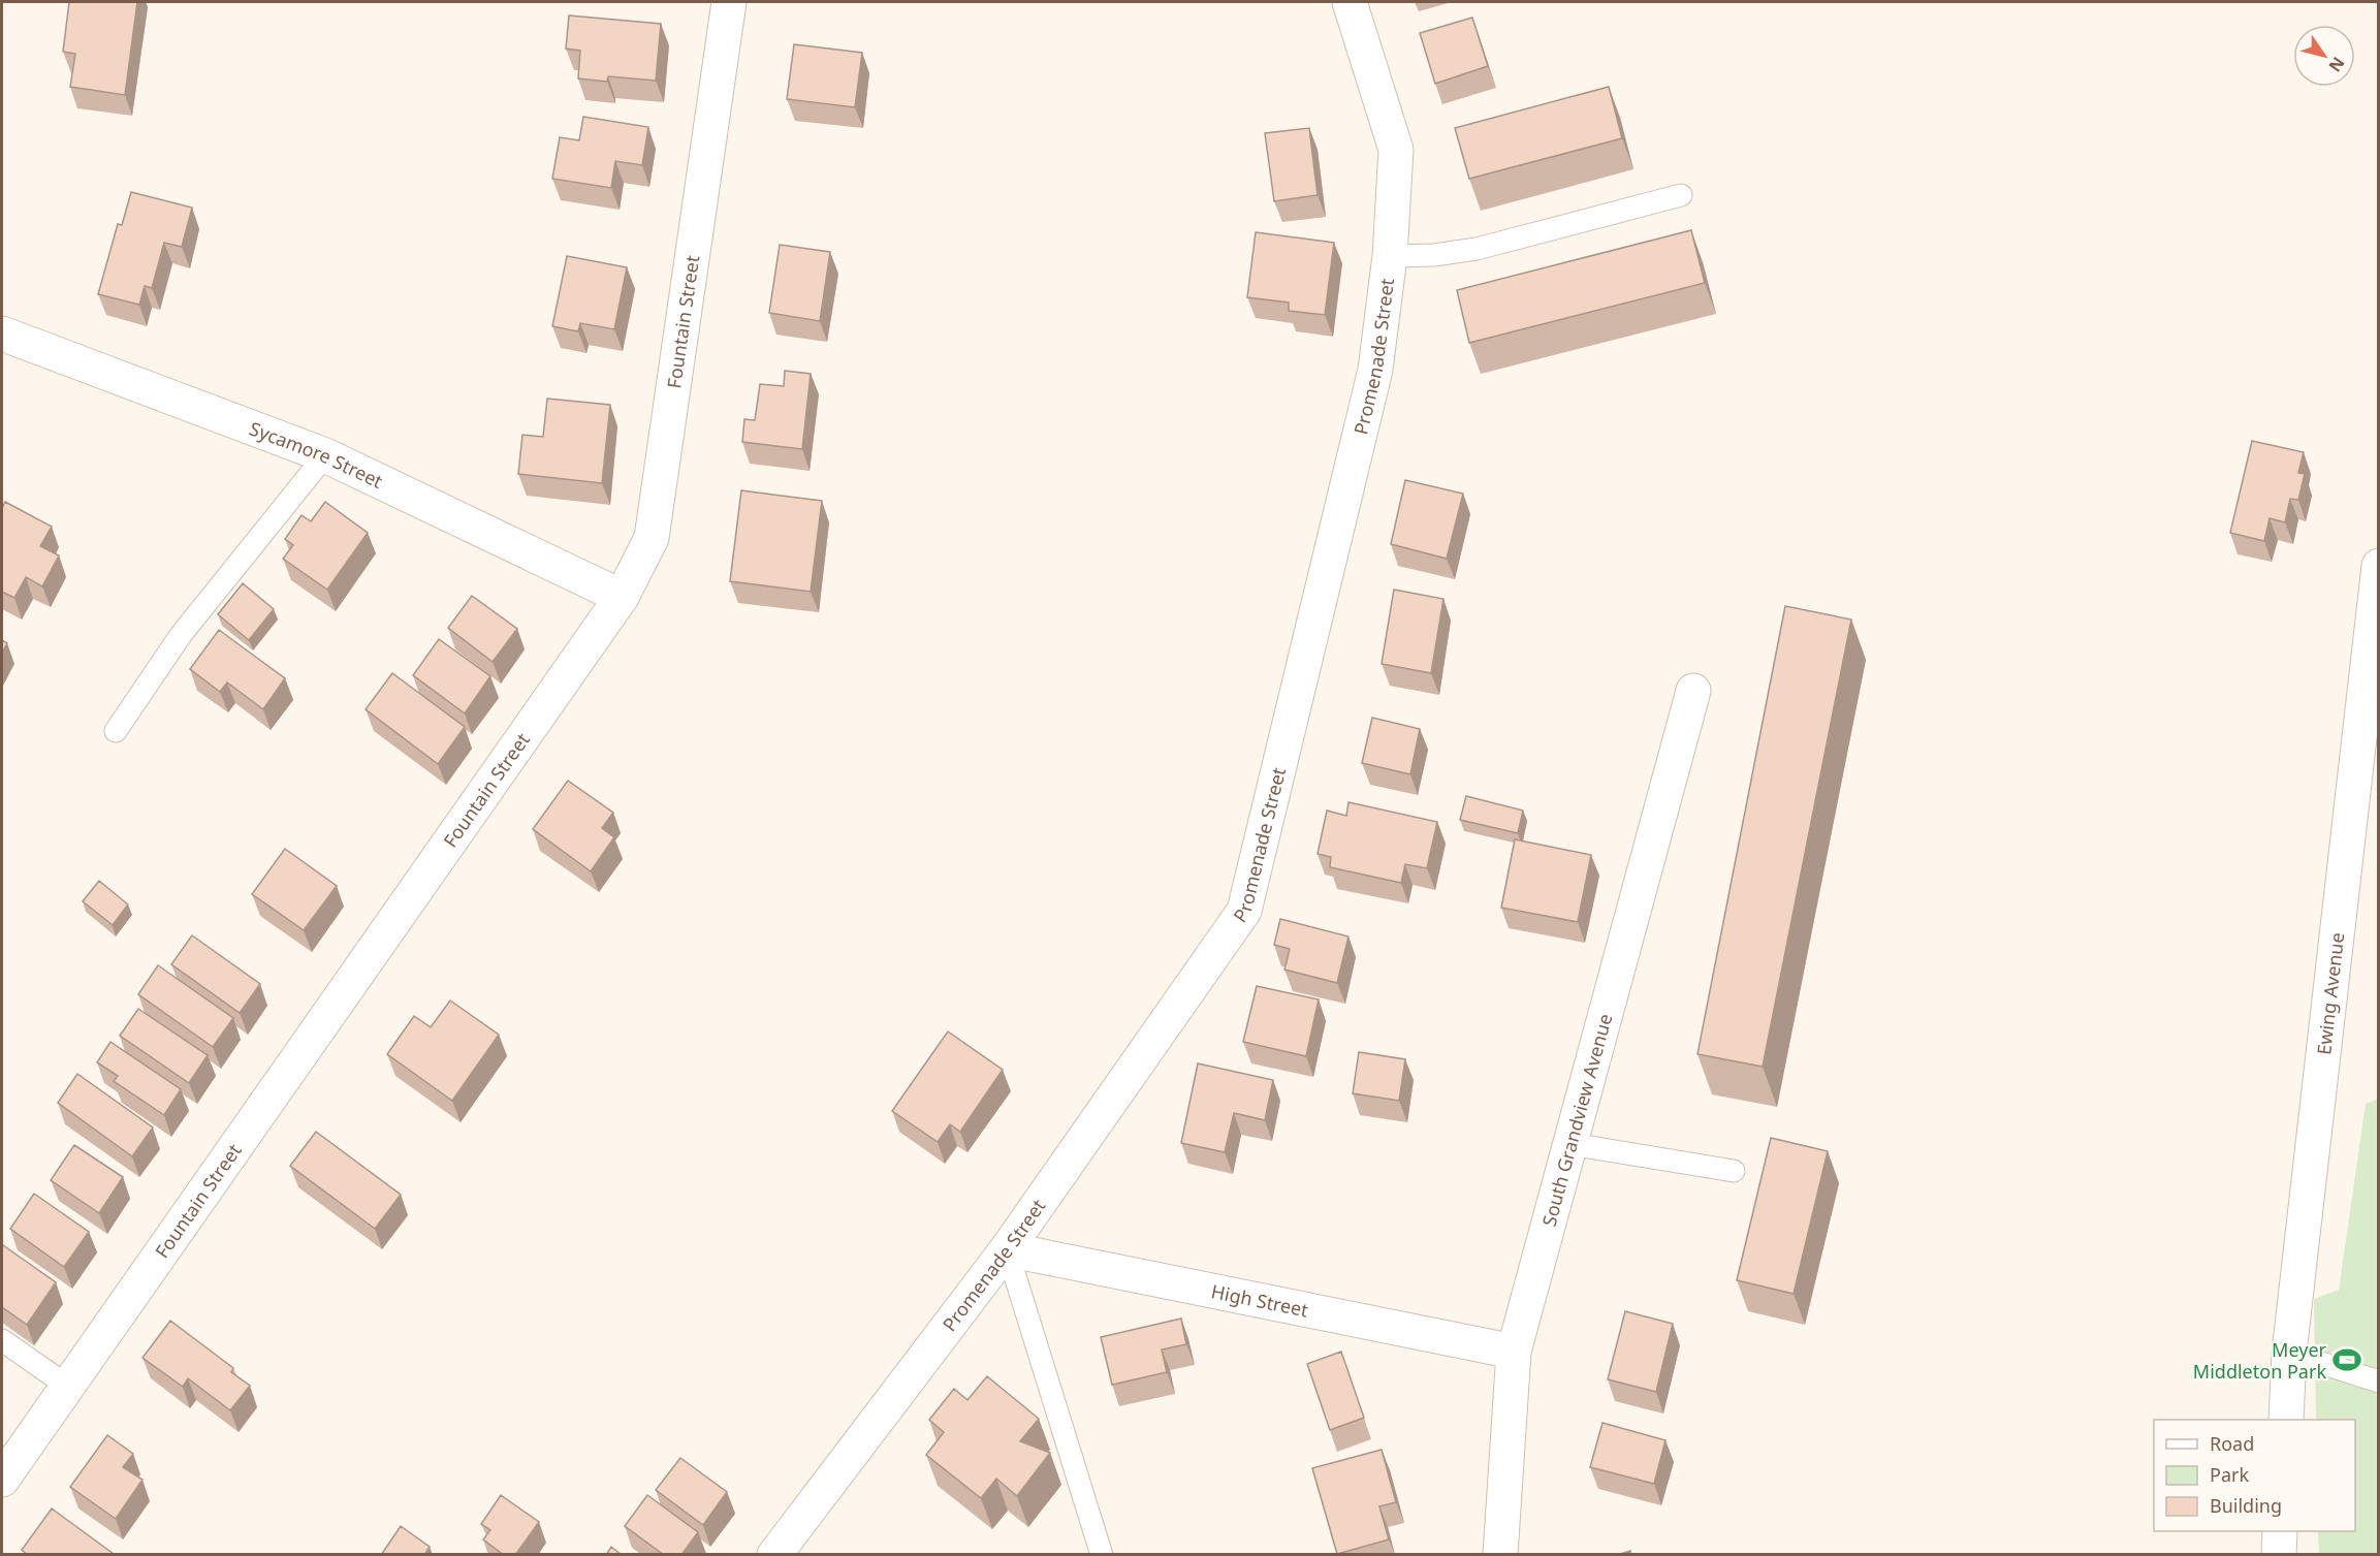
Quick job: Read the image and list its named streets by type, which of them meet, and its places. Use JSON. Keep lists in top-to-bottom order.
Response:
{
  "streets": {
    "street": [
      "Fountain Street",
      "Promenade Street",
      "Sycamore Street",
      "Ewing Avenue",
      "South Grandview Avenue",
      "High Street"
    ]
  },
  "crossings": [
    ["Fountain Street", "Sycamore Street"],
    ["Promenade Street", "High Street"],
    ["South Grandview Avenue", "High Street"]
  ],
  "places": {
    "sports": ["Meyer Middleton Park"]
  },
  "legend": ["Road", "Park", "Building"],
  "north": "bottom right"
}
